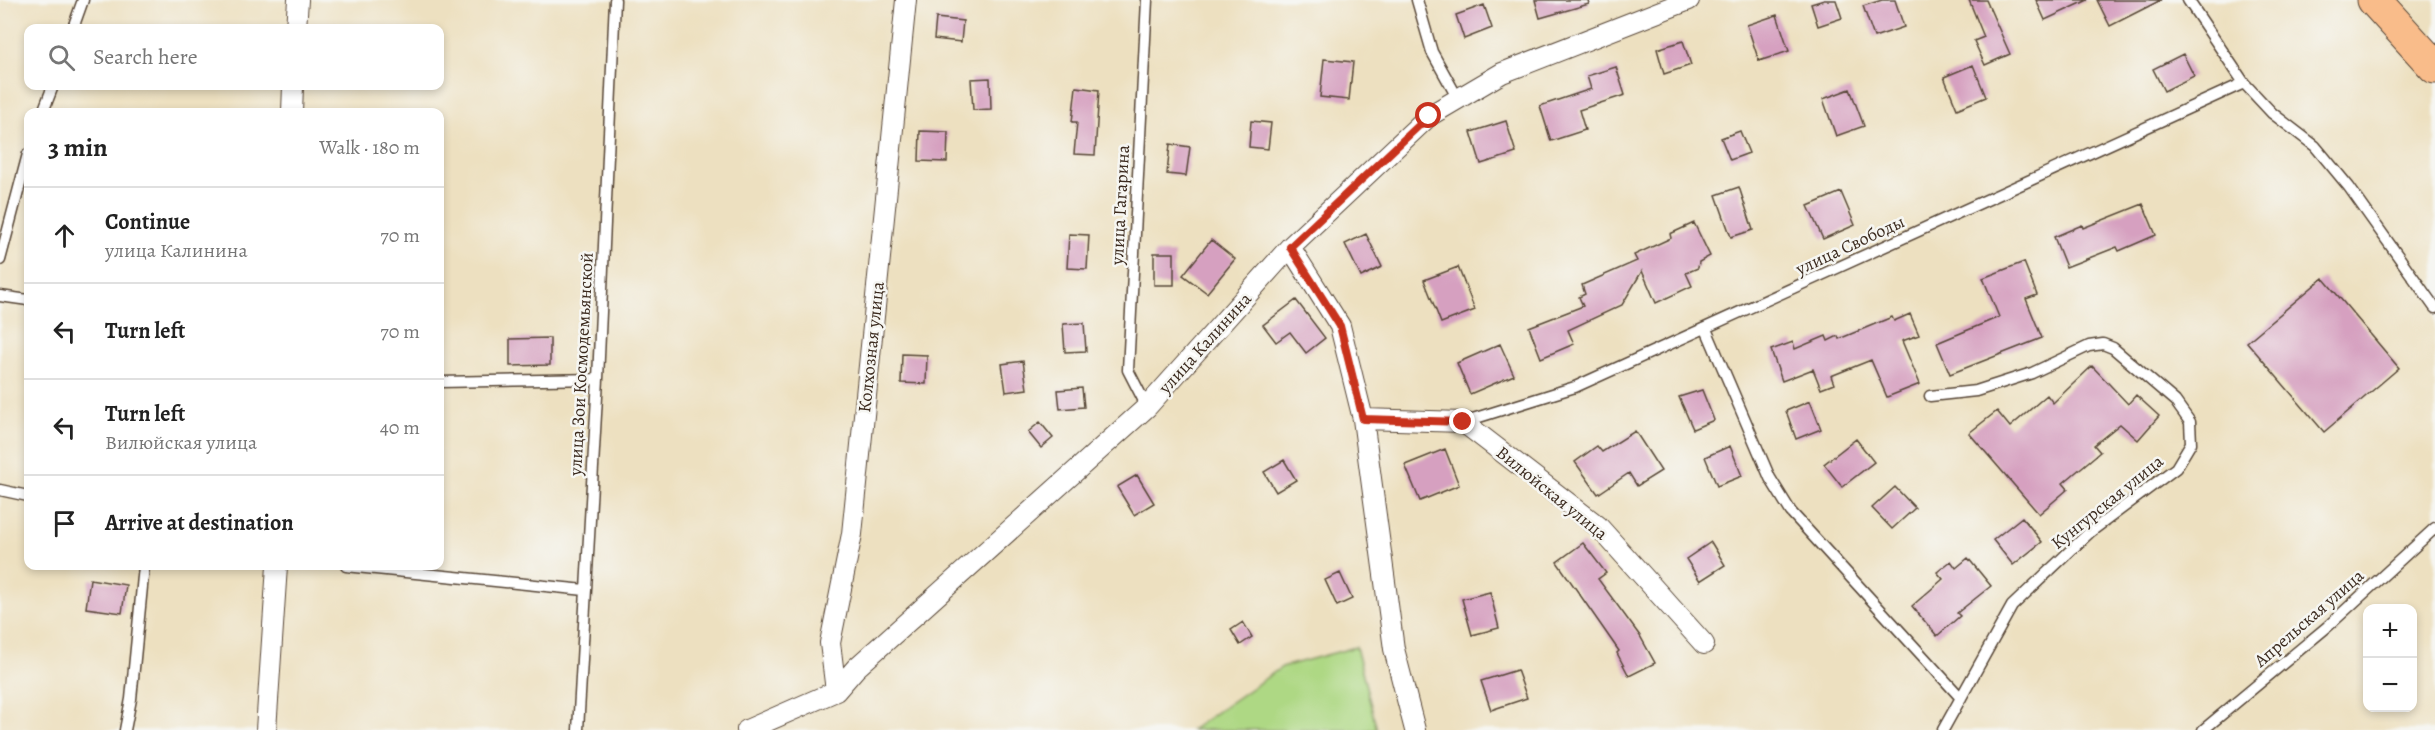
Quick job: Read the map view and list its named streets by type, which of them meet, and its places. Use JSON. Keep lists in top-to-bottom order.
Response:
{
  "streets": {
    "street": ["улица Калинина", "Колхозная улица", "Вилюйская улица"],
    "lane": [
      "улица Гагарина",
      "улица Свободы",
      "улица Зои Космодемьянской",
      "Кунгурская улица",
      "Апрельская улица"
    ]
  },
  "crossings": [
    ["улица Гагарина", "улица Калинина"],
    ["улица Свободы", "Вилюйская улица"],
    ["улица Калинина", "Колхозная улица"]
  ],
  "page": {
    "search": "Search here",
    "heading": ["3 min", "Walk · 180 m"],
    "list": [
      ["Continue", "улица Калинина", "70 m"],
      ["Turn left", "70 m"],
      ["Turn left", "Вилюйская улица", "40 m"],
      "Arrive at destination"
    ],
    "map_buttons": ["+", "−"]
  }
}
